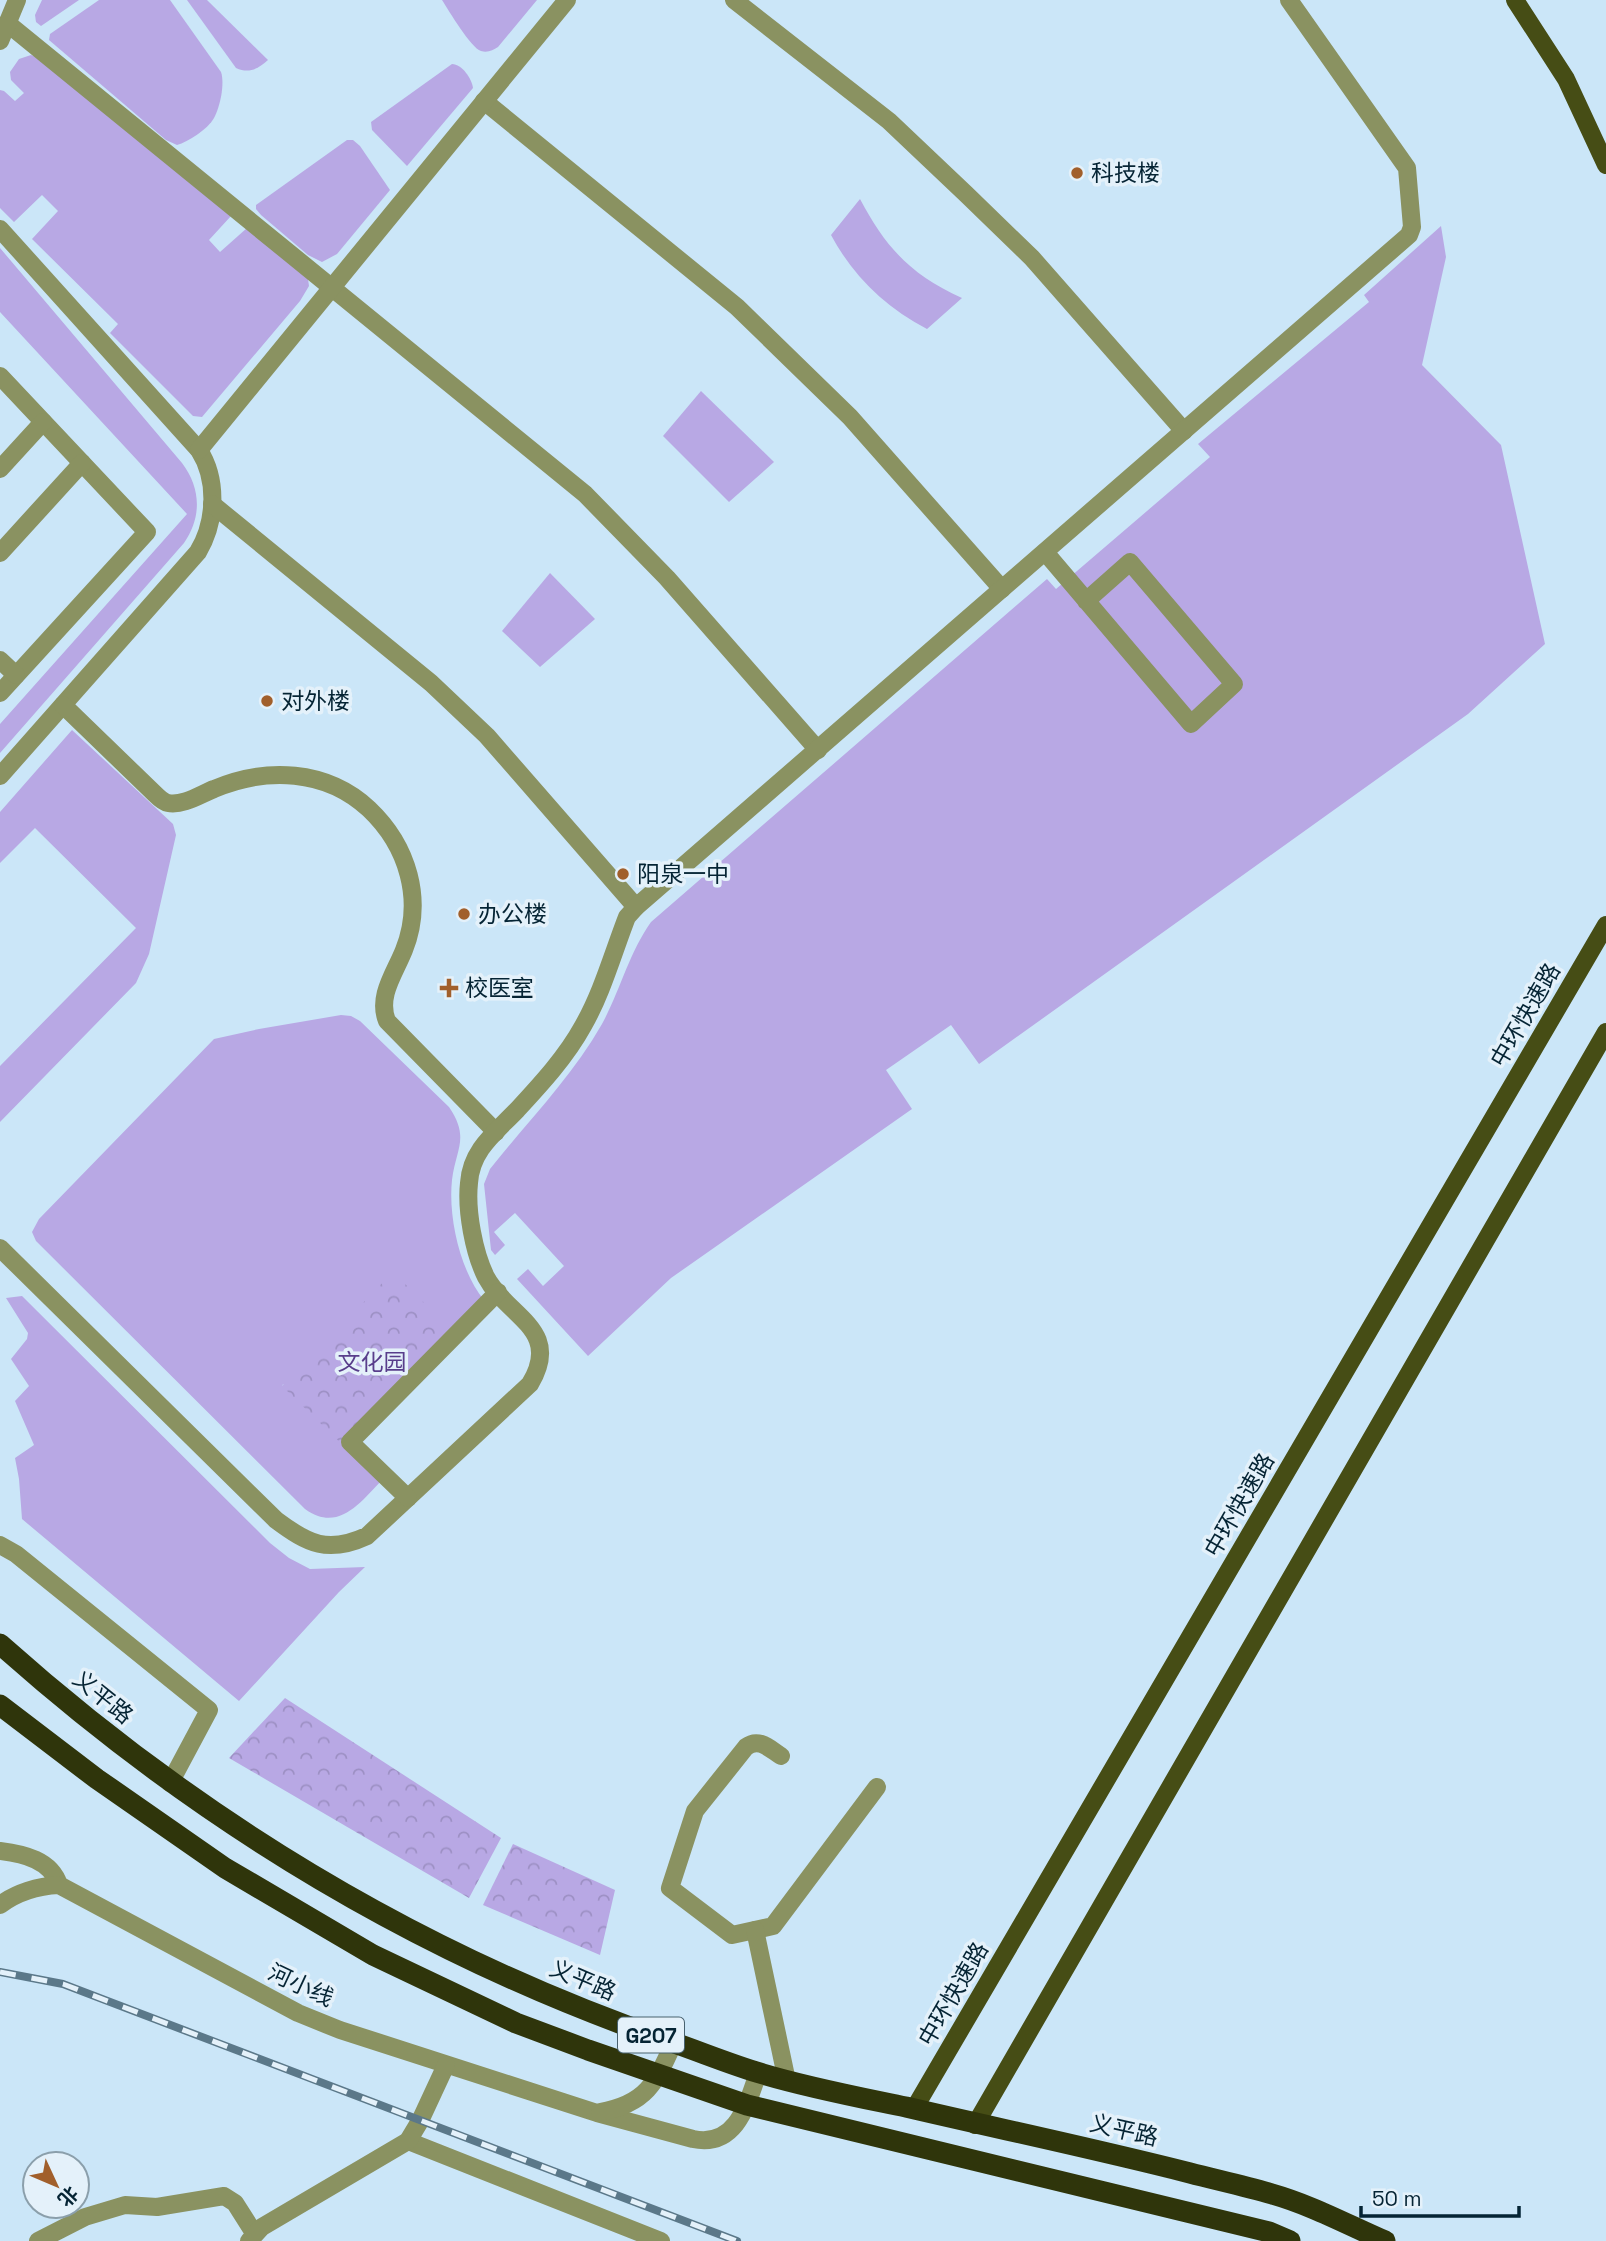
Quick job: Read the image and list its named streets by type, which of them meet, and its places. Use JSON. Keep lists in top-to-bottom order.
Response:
{
  "streets": {
    "highway": ["义平路", "G207"],
    "main road": ["中环快速路"],
    "street": ["河小线"]
  },
  "crossings": [
    ["中环快速路", "义平路"],
    ["义平路", "河小线"],
    ["河小线", "G207"]
  ],
  "parks": ["文化园"],
  "places": {
    "other": [
      "科技楼",
      "对外楼",
      "阳泉一中",
      "办公楼"
    ],
    "health": ["校医室"]
  },
  "scale_bar": "50 m",
  "north": "bottom right"
}
